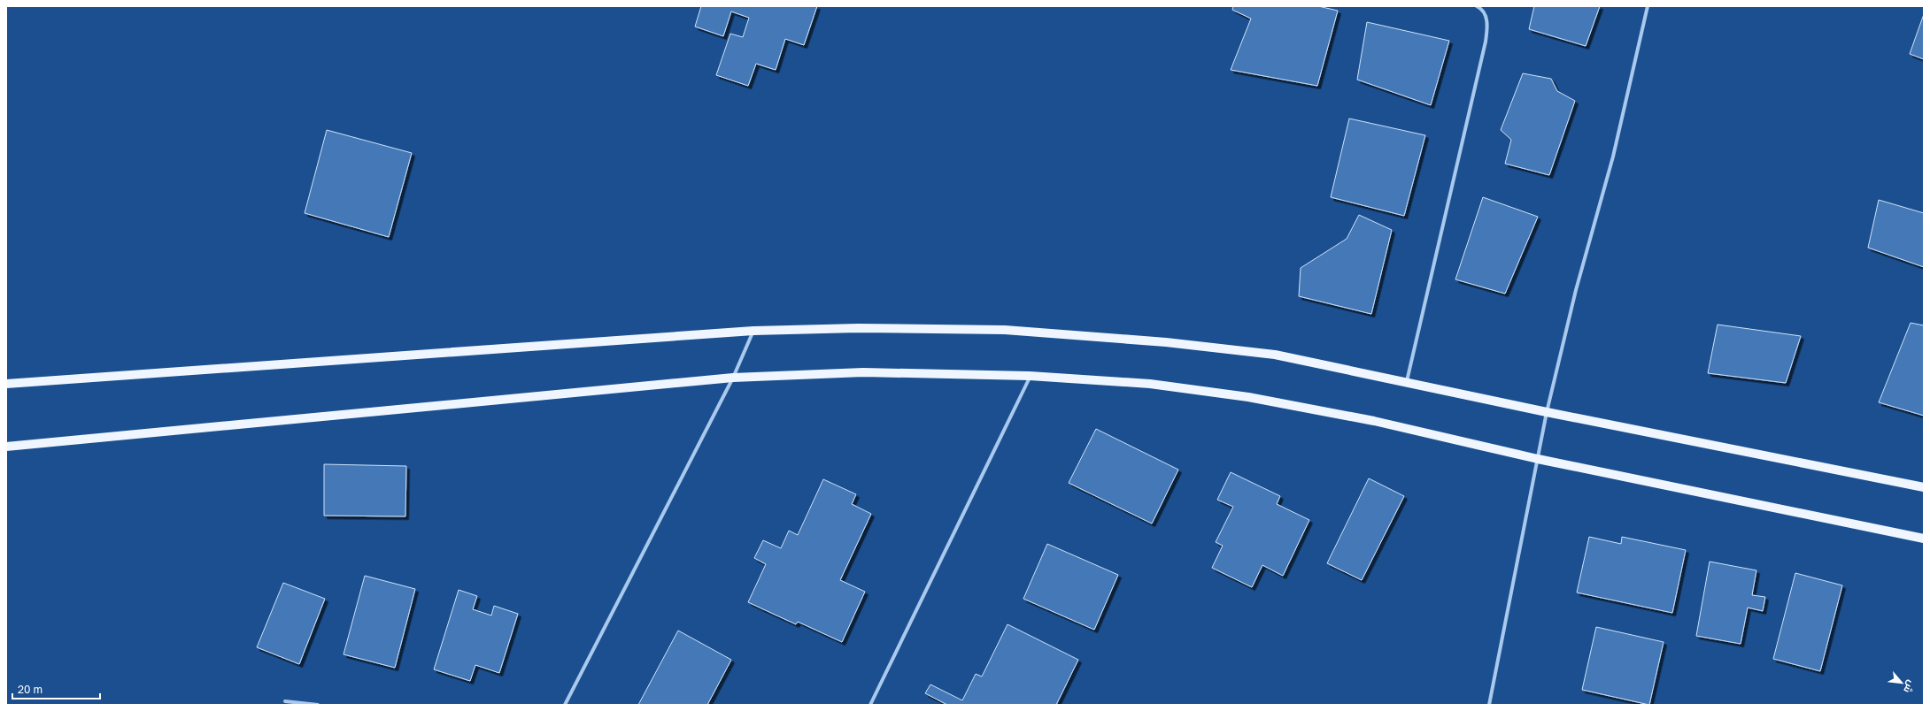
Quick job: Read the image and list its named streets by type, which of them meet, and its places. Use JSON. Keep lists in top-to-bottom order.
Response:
{
  "scale_bar": "20 m",
  "north": "bottom right"
}
